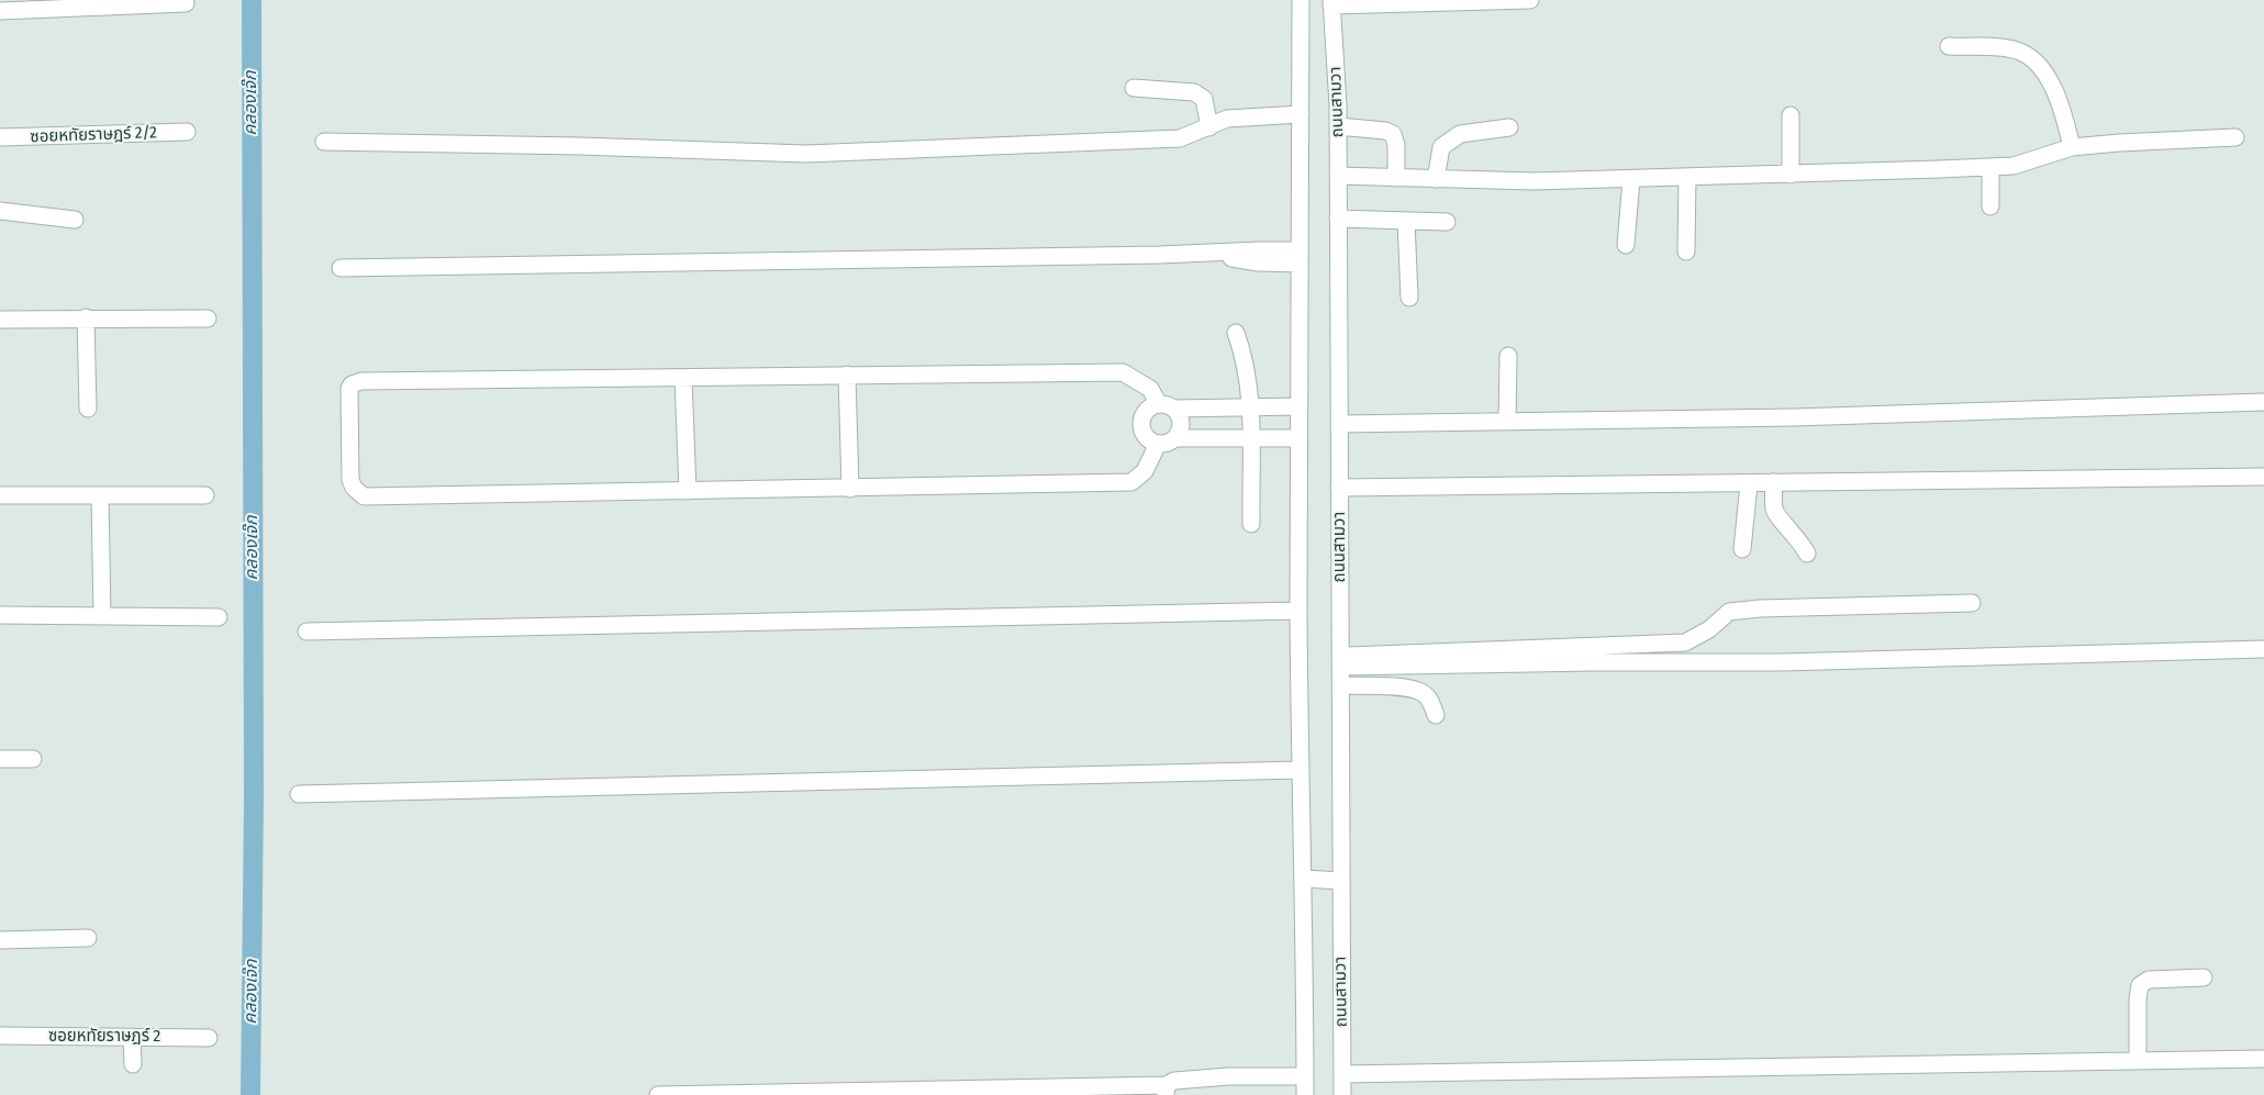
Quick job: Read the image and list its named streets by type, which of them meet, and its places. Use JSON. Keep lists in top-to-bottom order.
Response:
{
  "streets": {
    "street": ["ถนนสามวา", "ซอยหทัยราษฎร์ 2/2", "ซอยหทัยราษฎร์ 2"]
  },
  "water": ["คลองเจ๊ก"]
}
